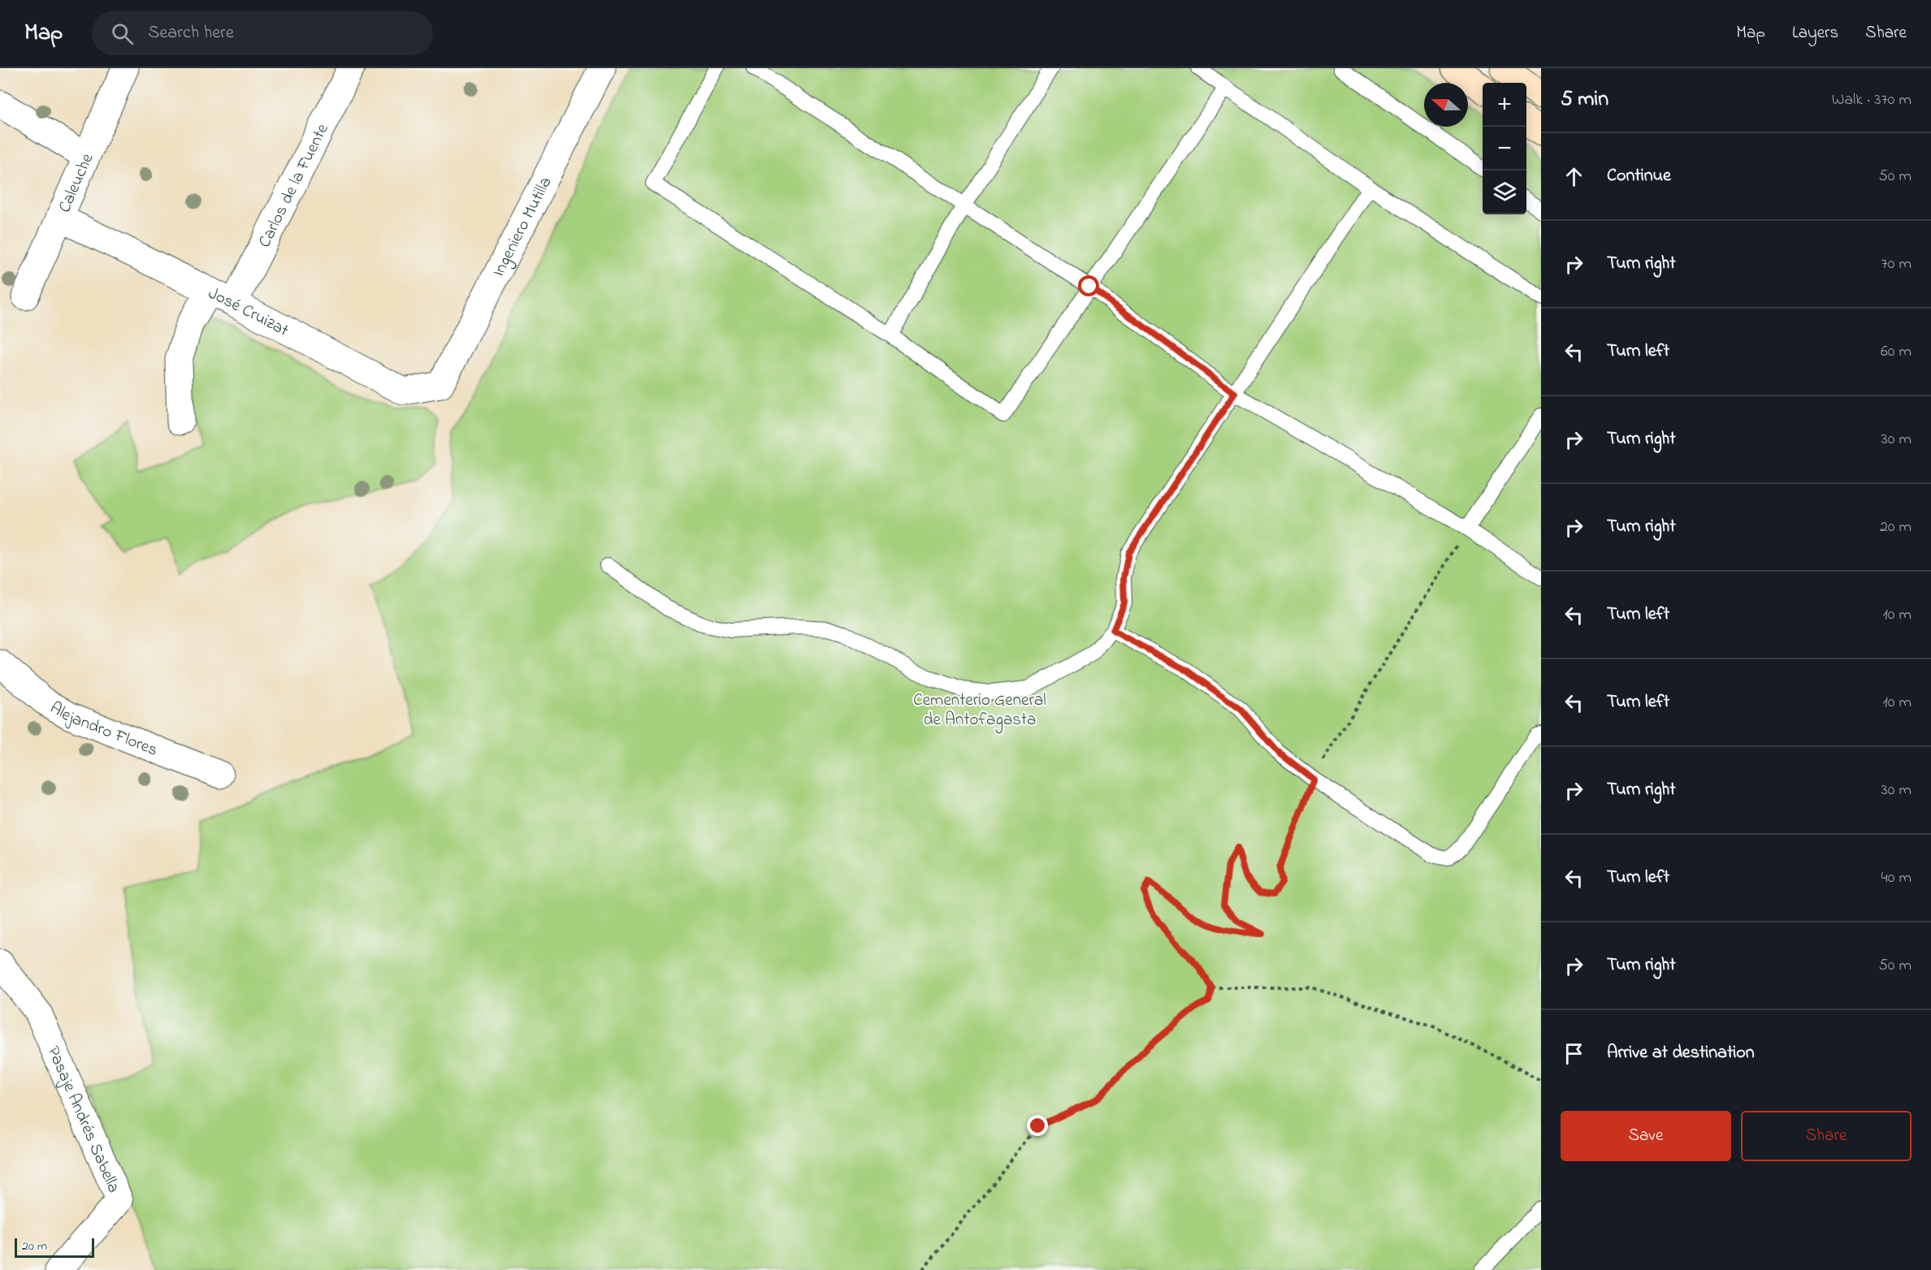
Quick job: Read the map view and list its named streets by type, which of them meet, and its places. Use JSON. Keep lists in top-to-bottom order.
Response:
{
  "streets": {
    "street": [
      "Caleuche",
      "Carlos de la Fuente",
      "Ingeniero Mutilla",
      "José Cruizat",
      "Alejandro Flores",
      "Pasaje Andrés Sabella"
    ]
  },
  "crossings": [
    ["Caleuche", "José Cruizat"],
    ["Carlos de la Fuente", "José Cruizat"],
    ["Ingeniero Mutilla", "José Cruizat"]
  ],
  "parks": ["Cementerio General de Antofagasta"],
  "scale_bar": "20 m",
  "north": "left",
  "page": {
    "header": "Map",
    "search": "Search here",
    "nav": ["Map", "Layers", "Share"],
    "heading": ["5 min", "Walk · 370 m"],
    "map_buttons": ["+", "−"],
    "list": [
      ["Continue", "50 m"],
      ["Turn right", "70 m"],
      ["Turn left", "60 m"],
      ["Turn right", "30 m"],
      ["Turn right", "20 m"],
      ["Turn left", "10 m"],
      ["Turn left", "10 m"],
      ["Turn right", "30 m"],
      ["Turn left", "40 m"],
      ["Turn right", "50 m"],
      "Arrive at destination"
    ],
    "buttons": ["Save", "Share"],
    "scale": "20 m"
  }
}
